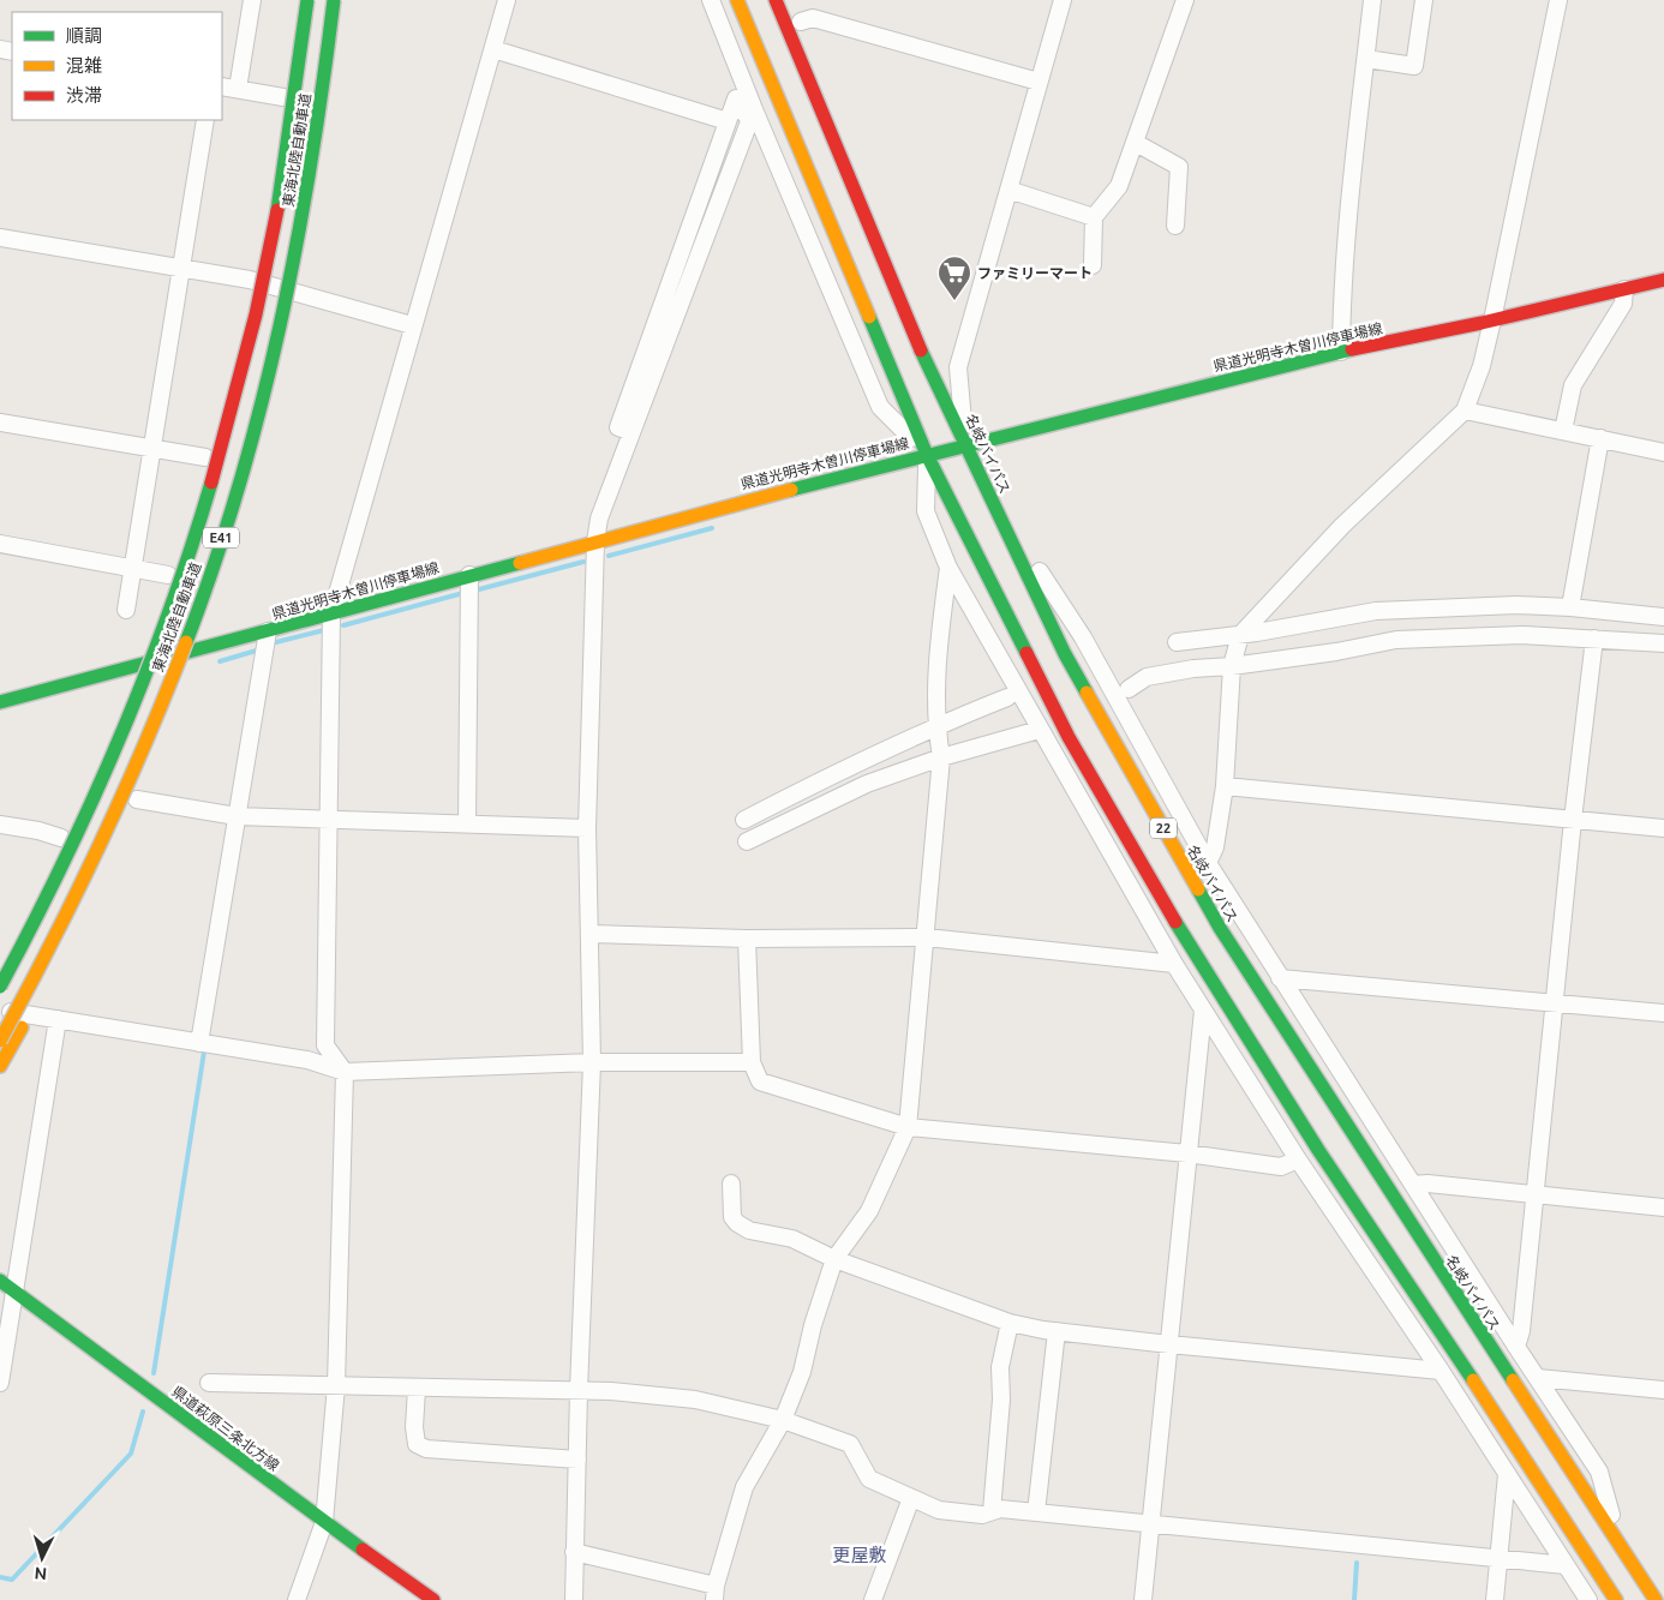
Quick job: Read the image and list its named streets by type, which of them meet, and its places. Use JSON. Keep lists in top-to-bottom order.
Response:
{
  "streets": {
    "main road": [
      "東海北陸自動車道",
      "県道光明寺木曽川停車場線",
      "名岐バイパス",
      "E41",
      "22",
      "県道萩原三条北方線"
    ]
  },
  "crossings": [
    ["県道光明寺木曽川停車場線", "名岐バイパス"],
    ["県道光明寺木曽川停車場線", "22"]
  ],
  "districts": ["更屋敷"],
  "places": {
    "supermarket": ["ファミリーマート"]
  },
  "legend": ["順調", "混雑", "渋滞"],
  "north": "bottom"
}
